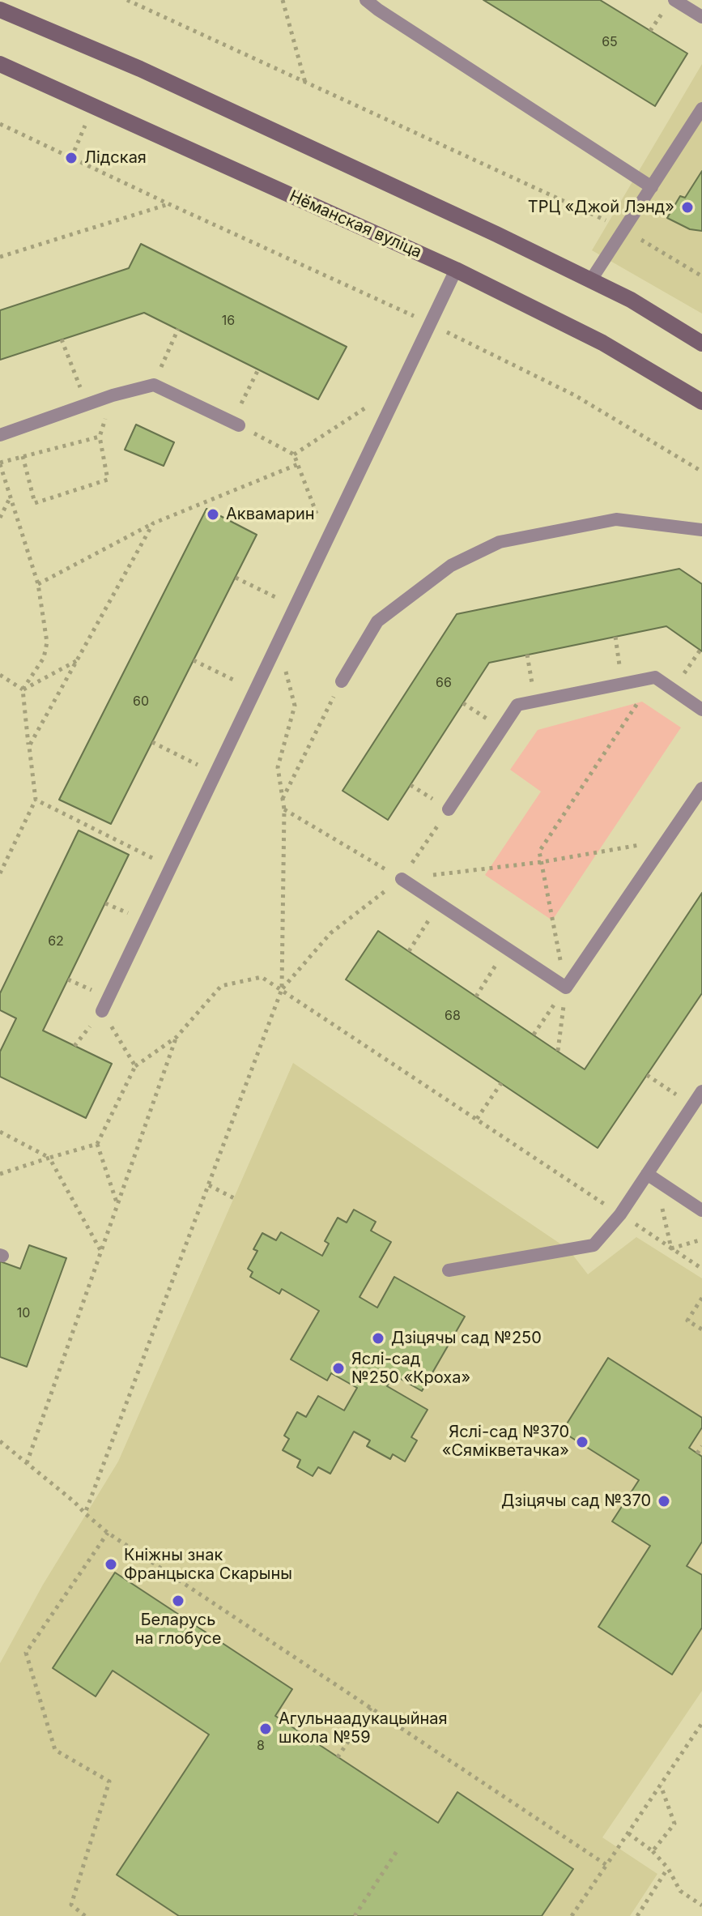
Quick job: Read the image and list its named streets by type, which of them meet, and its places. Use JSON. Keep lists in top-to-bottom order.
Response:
{
  "streets": {
    "main road": ["Нёманская вуліца"]
  },
  "places": [
    "Лідская",
    "ТРЦ «Джой Лэнд»",
    "Аквамарин",
    "Дзіцячы сад №250",
    "Яслі-сад №250 «Кроха»",
    "Яслі-сад №370 «Сямікветачка»",
    "Дзіцячы сад №370",
    "Кніжны знак Францыска Скарыны",
    "Беларусь на глобусе",
    "Агульнаадукацыйная школа №59"
  ],
  "house_numbers": [
    "65",
    "16",
    "66",
    "60",
    "62",
    "68",
    "10",
    "8"
  ]
}
